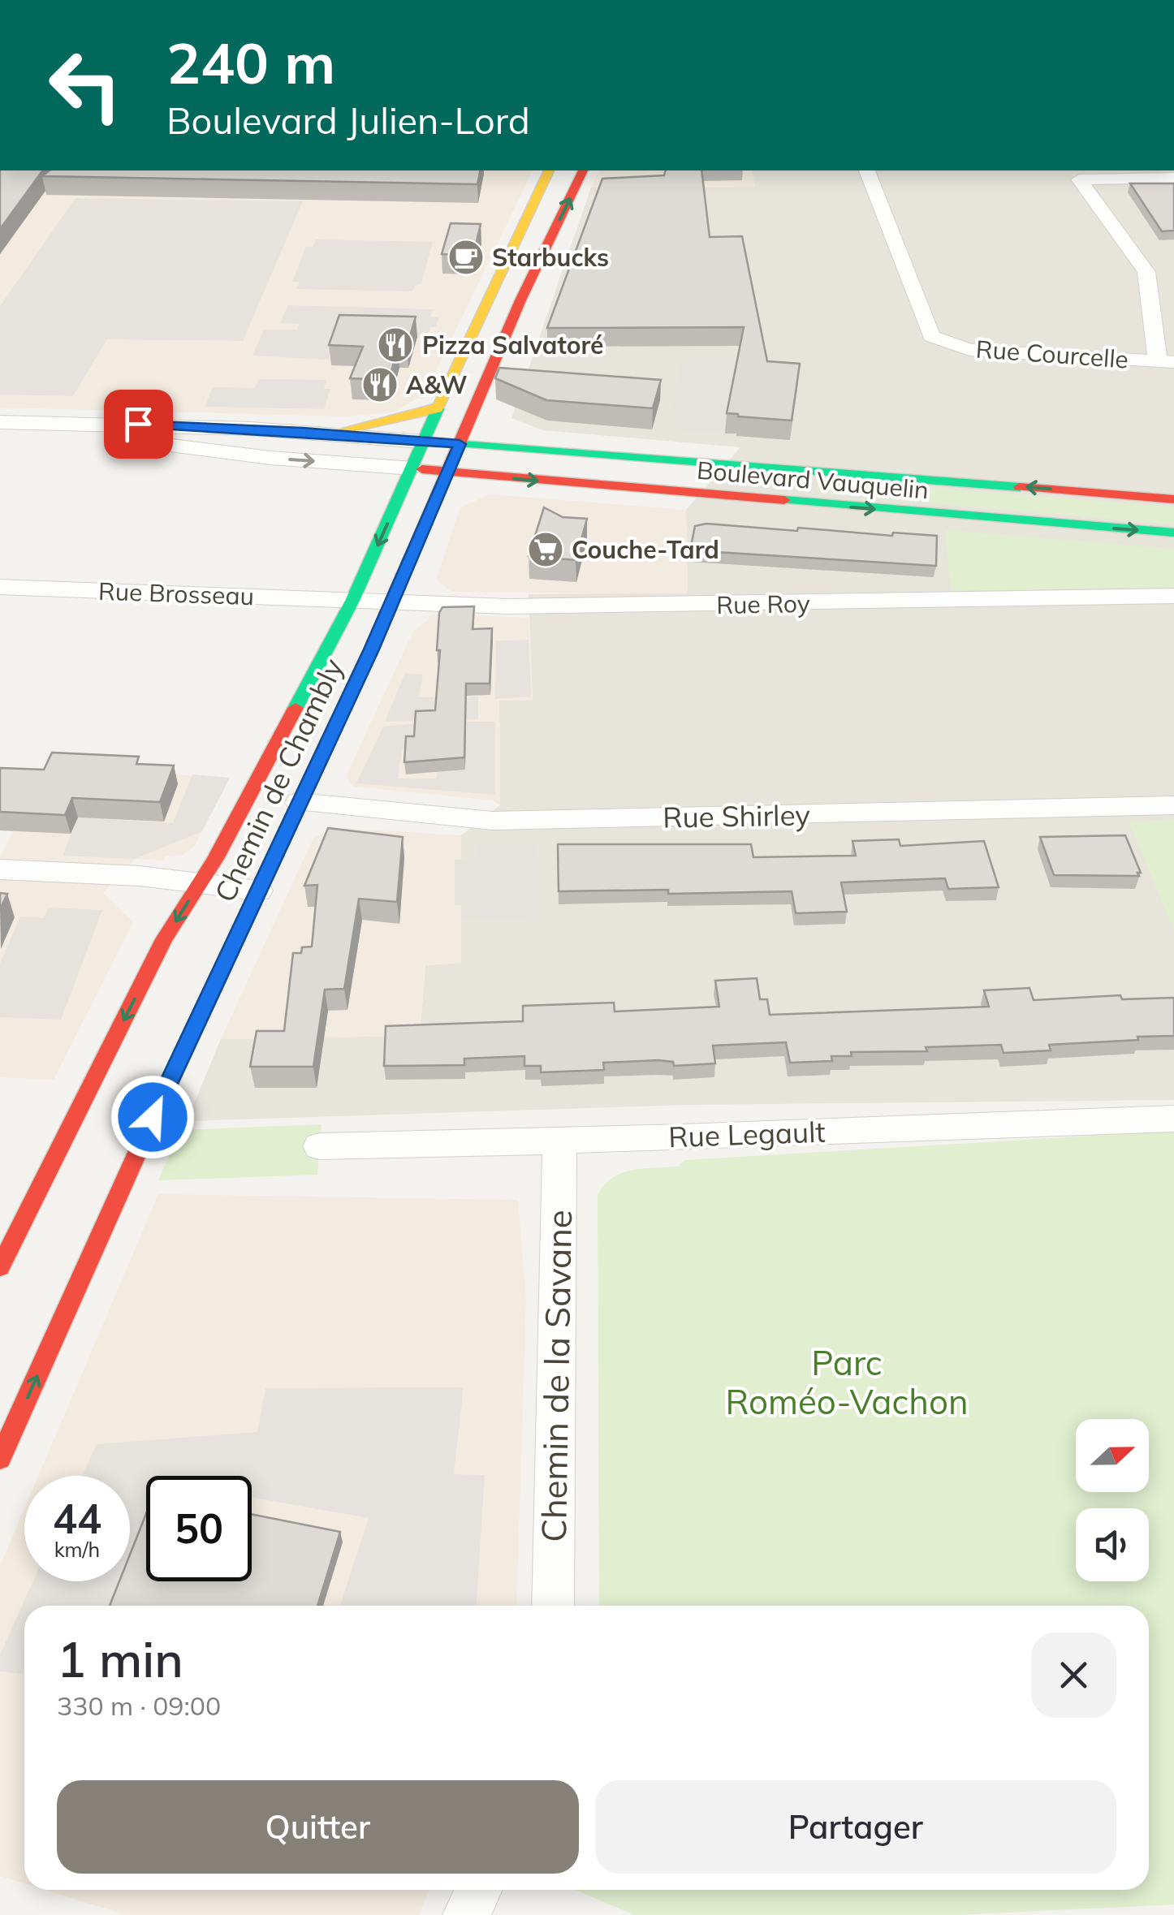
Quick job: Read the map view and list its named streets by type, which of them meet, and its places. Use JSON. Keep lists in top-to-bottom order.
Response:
{
  "streets": {
    "main road": ["Boulevard Vauquelin", "Chemin de Chambly"],
    "street": [
      "Rue Courcelle",
      "Rue Brosseau",
      "Rue Roy",
      "Rue Shirley",
      "Rue Legault",
      "Chemin de la Savane"
    ]
  },
  "crossings": [
    ["Boulevard Vauquelin", "Chemin de Chambly"],
    ["Rue Brosseau", "Rue Roy"],
    ["Rue Brosseau", "Chemin de Chambly"],
    ["Rue Roy", "Chemin de Chambly"],
    ["Chemin de Chambly", "Rue Shirley"],
    ["Rue Legault", "Chemin de la Savane"]
  ],
  "parks": ["Parc Roméo-Vachon"],
  "places": {
    "cafe": ["Starbucks"],
    "restaurant": ["Pizza Salvatoré", "A&W"],
    "supermarket": ["Couche-Tard"]
  },
  "north": "right",
  "page": {
    "turn": ["240 m", "Boulevard Julien-Lord"],
    "speed": "44 km/h",
    "limit": "50",
    "heading": ["1 min", "330 m · 09:00"],
    "buttons": ["Quitter", "Partager"]
  }
}
